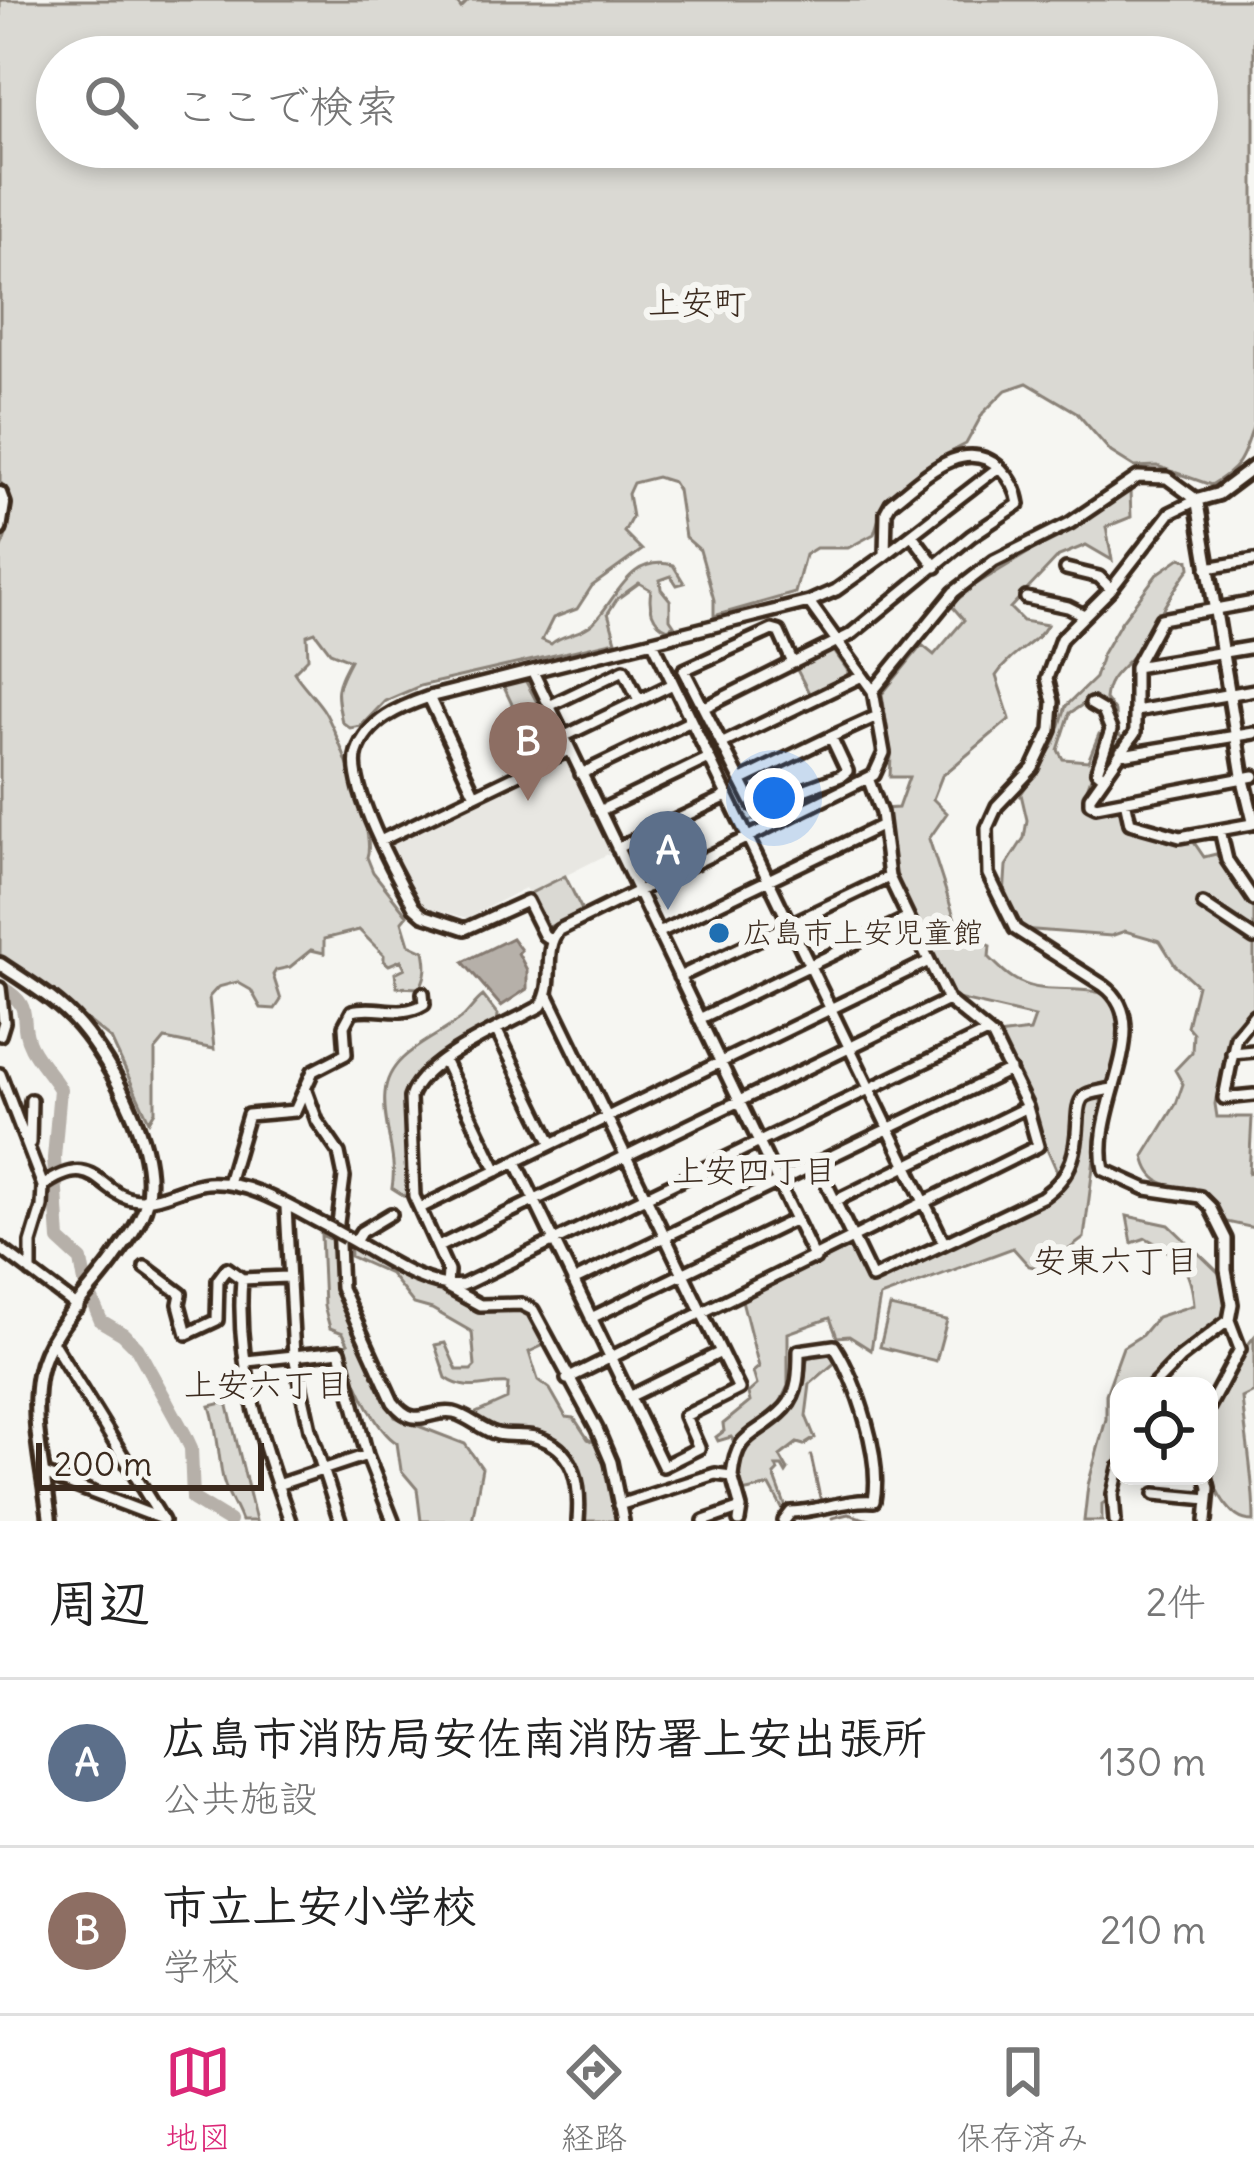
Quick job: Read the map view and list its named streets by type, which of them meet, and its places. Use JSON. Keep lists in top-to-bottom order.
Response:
{
  "districts": [
    "上安町",
    "上安四丁目",
    "安東六丁目",
    "上安六丁目"
  ],
  "places": ["広島市上安児童館"],
  "scale_bar": "200 m",
  "page": {
    "search": "ここで検索",
    "pins": ["B", "A"],
    "scale": "200 m",
    "heading": ["周辺", "2件"],
    "list": [
      {
        "mark": "A",
        "name": "広島市消防局安佐南消防署上安出張所",
        "note": "公共施設",
        "value": "130 m"
      },
      {
        "mark": "B",
        "name": "市立上安小学校",
        "note": "学校",
        "value": "210 m"
      }
    ],
    "nav": ["地図", "経路", "保存済み"]
  }
}
